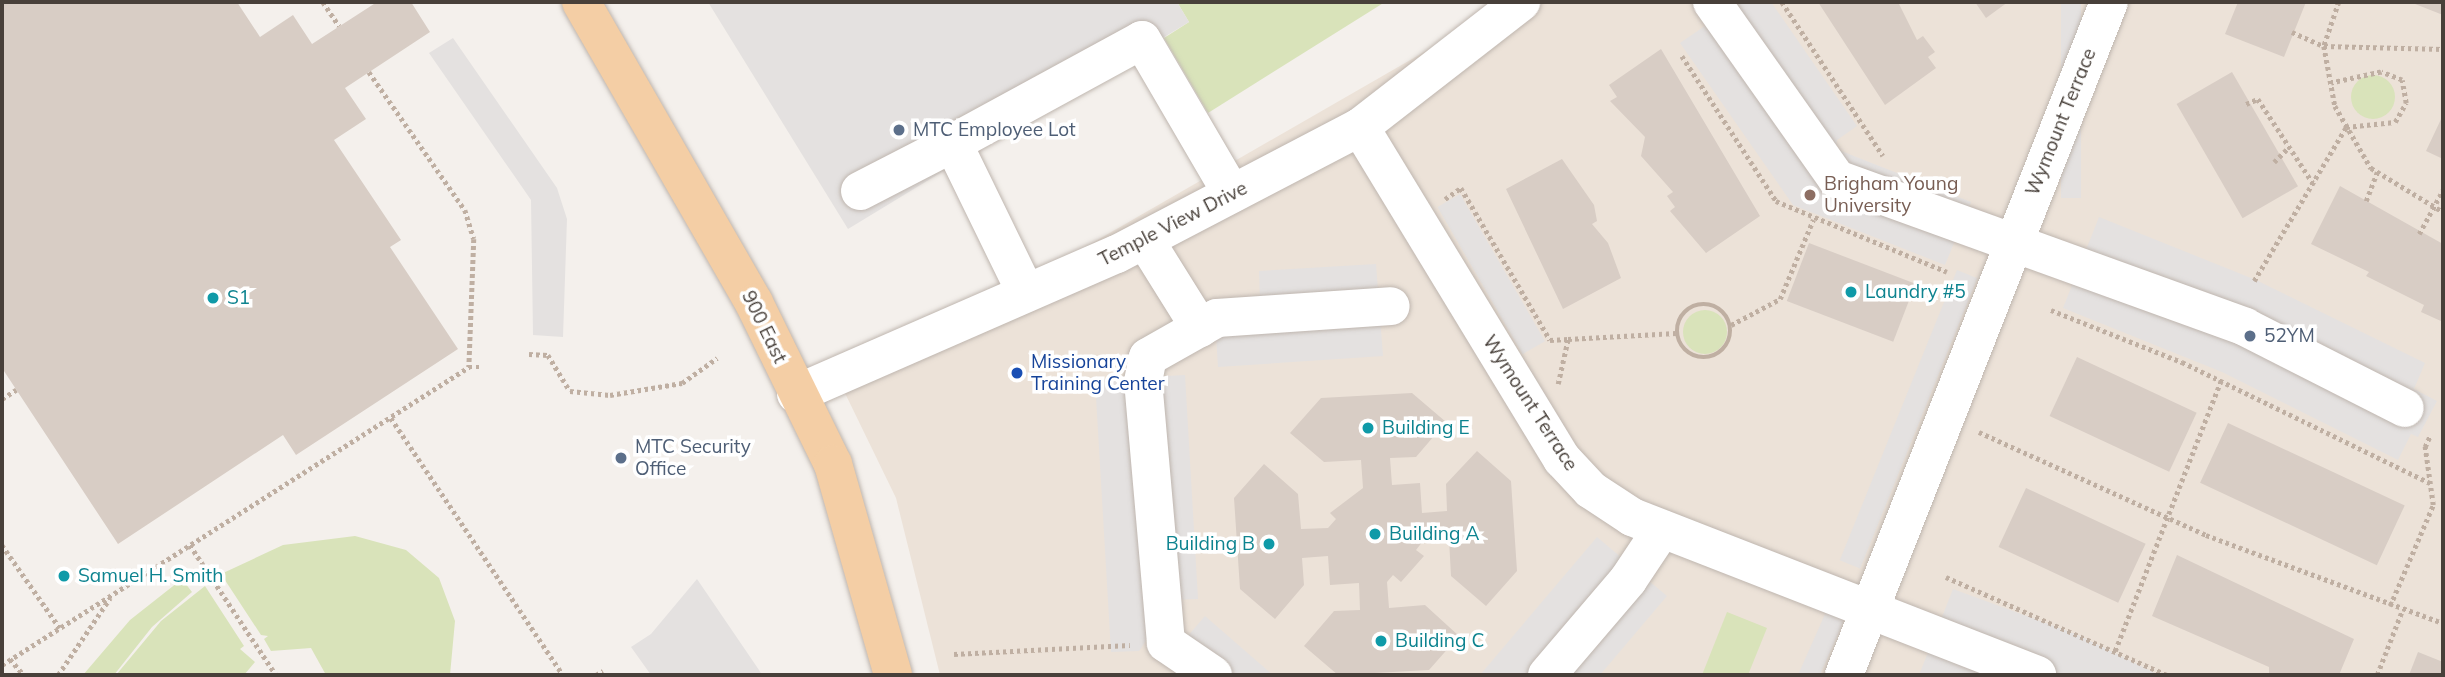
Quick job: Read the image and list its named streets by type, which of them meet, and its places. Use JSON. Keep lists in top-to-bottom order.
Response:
{
  "streets": {
    "main road": ["900 East"],
    "street": ["Wymount Terrace", "Temple View Drive"]
  },
  "crossings": [
    ["Wymount Terrace", "Temple View Drive"],
    ["Temple View Drive", "900 East"]
  ],
  "places": [
    "MTC Employee Lot",
    "Brigham Young University",
    "Laundry #5",
    "S1",
    "52YM",
    "Missionary Training Center",
    "Building E",
    "MTC Security Office",
    "Building A",
    "Building B",
    "Samuel H. Smith",
    "Building C"
  ]
}
